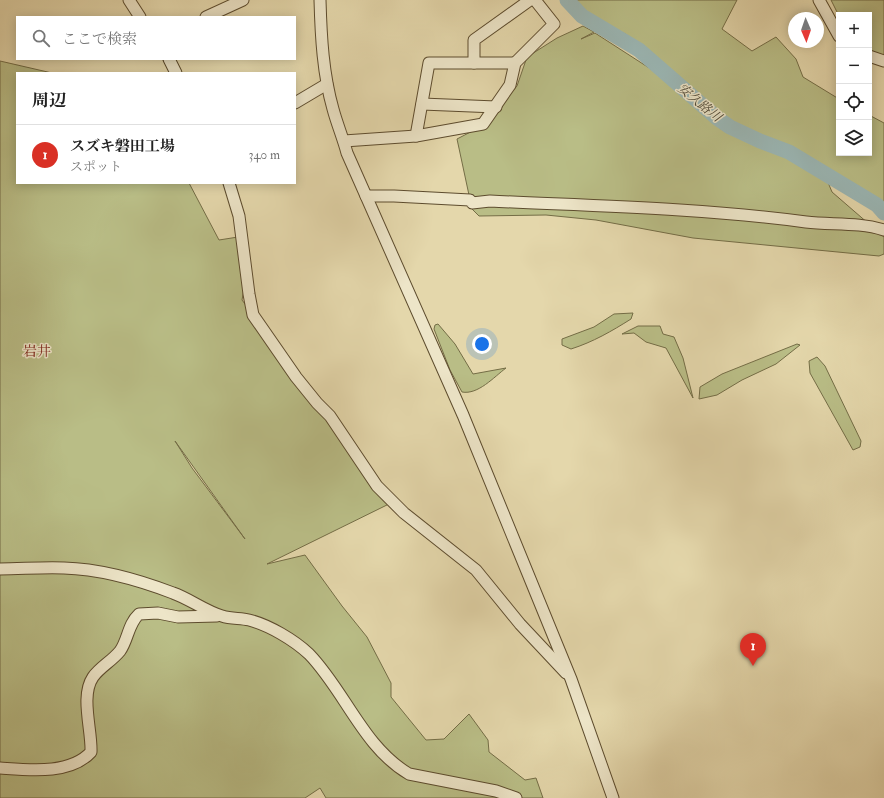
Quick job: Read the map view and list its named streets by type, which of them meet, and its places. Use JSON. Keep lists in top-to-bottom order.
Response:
{
  "districts": ["岩井"],
  "water": ["安久路川"],
  "north": "bottom",
  "page": {
    "map_buttons": ["+", "−"],
    "search": "ここで検索",
    "heading": "周辺",
    "list": [
      {
        "mark": "1",
        "name": "スズキ磐田工場",
        "note": "スポット",
        "value": "340 m"
      }
    ],
    "pins": "1"
  }
}
